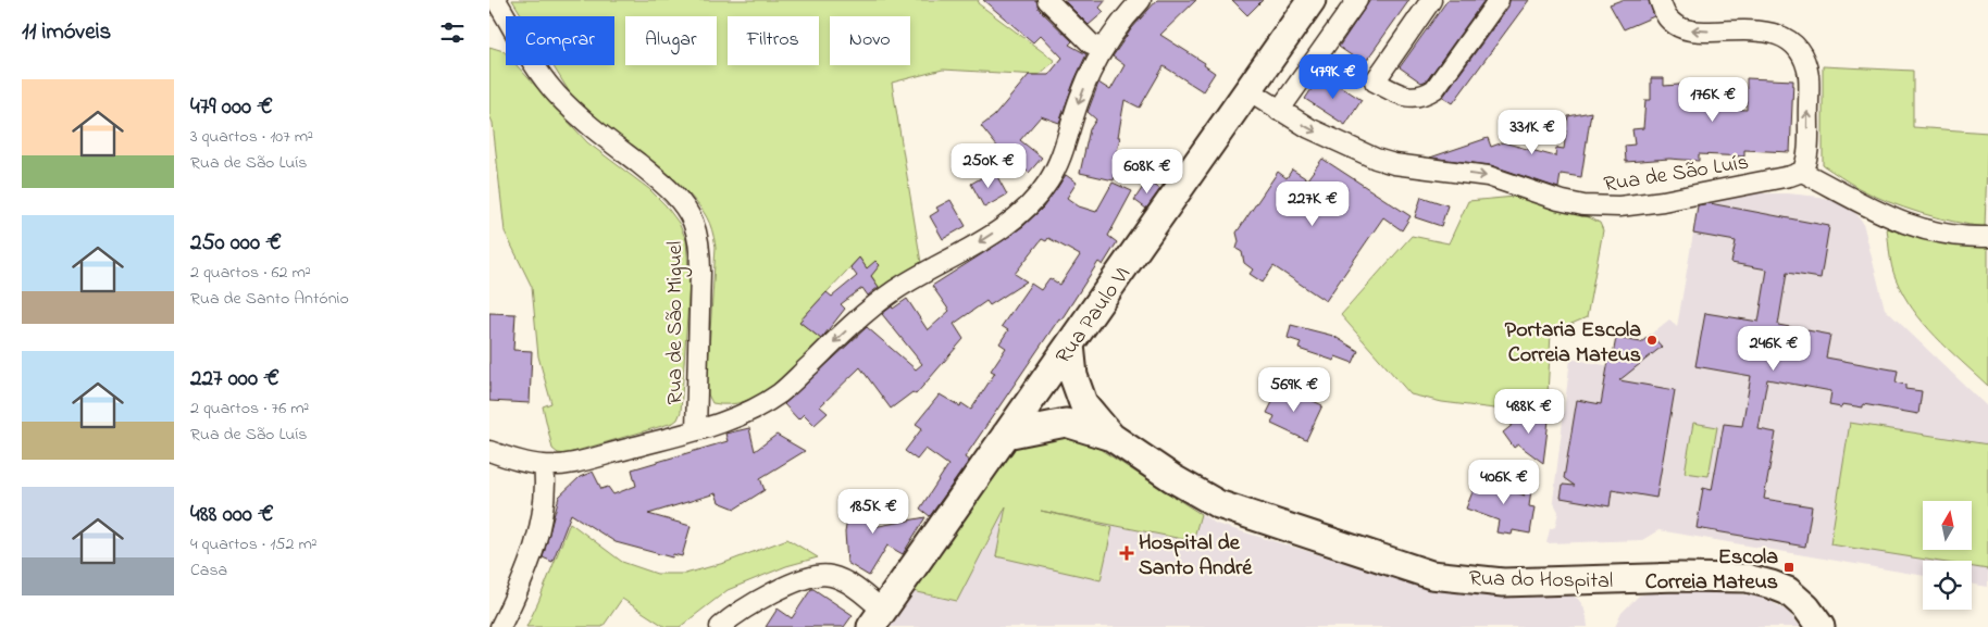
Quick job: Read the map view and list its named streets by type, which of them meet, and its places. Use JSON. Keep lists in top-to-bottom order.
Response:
{
  "streets": {
    "main road": ["Rua Paulo VI", "Rua do Hospital"],
    "street": ["Rua de São Luís", "Rua de São Miguel"]
  },
  "crossings": [
    ["Rua de São Luís", "Rua Paulo VI"],
    ["Rua Paulo VI", "Rua do Hospital"]
  ],
  "one_way": ["Rua de São Luís"],
  "places": {
    "other": ["Portaria Escola Correia Mateus"],
    "health": ["Hospital de Santo André"],
    "transit": ["Escola Correia Mateus"]
  },
  "north": "top",
  "page": {
    "heading": "11 imóveis",
    "chip": [
      "Comprar",
      "Alugar",
      "Filtros",
      "Novo"
    ],
    "price": [
      "479K €",
      "176K €",
      "331K €",
      "250K €",
      "608K €",
      "227K €",
      "246K €",
      "569K €",
      "488K €",
      "406K €",
      "185K €"
    ],
    "list": [
      {
        "name": "479 000 €",
        "note": "3 quartos · 107 m² · Rua de São Luís"
      },
      {
        "name": "250 000 €",
        "note": "2 quartos · 62 m² · Rua de Santo António"
      },
      {
        "name": "227 000 €",
        "note": "2 quartos · 76 m² · Rua de São Luís"
      },
      {
        "name": "488 000 €",
        "note": "4 quartos · 152 m² · Casa"
      }
    ]
  }
}
